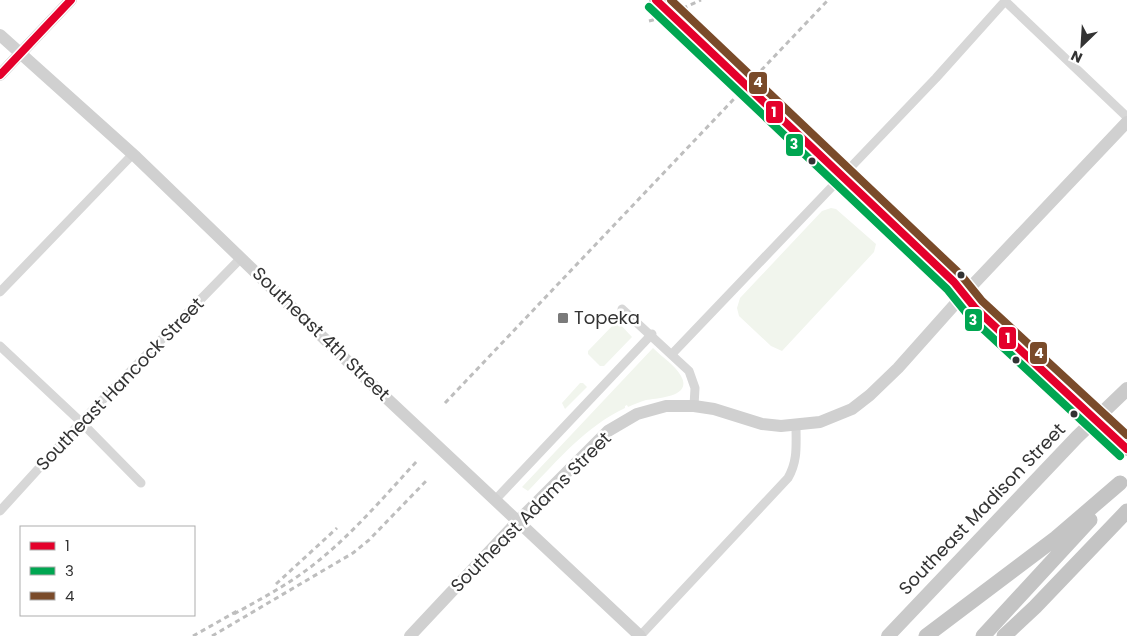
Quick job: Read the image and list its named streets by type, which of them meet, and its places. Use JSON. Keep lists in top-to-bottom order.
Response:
{
  "streets": {
    "main road": ["Southeast Madison Street"],
    "street": ["Southeast 4th Street", "Southeast Hancock Street", "Southeast Adams Street"]
  },
  "crossings": [
    ["Southeast 4th Street", "Southeast Hancock Street"],
    ["Southeast 4th Street", "Southeast Adams Street"]
  ],
  "places": {
    "transit": ["Topeka"]
  },
  "lines": ["transit line 1", "transit line 4", "transit line 3"],
  "legend": ["1", "3", "4"],
  "north": "bottom left"
}
